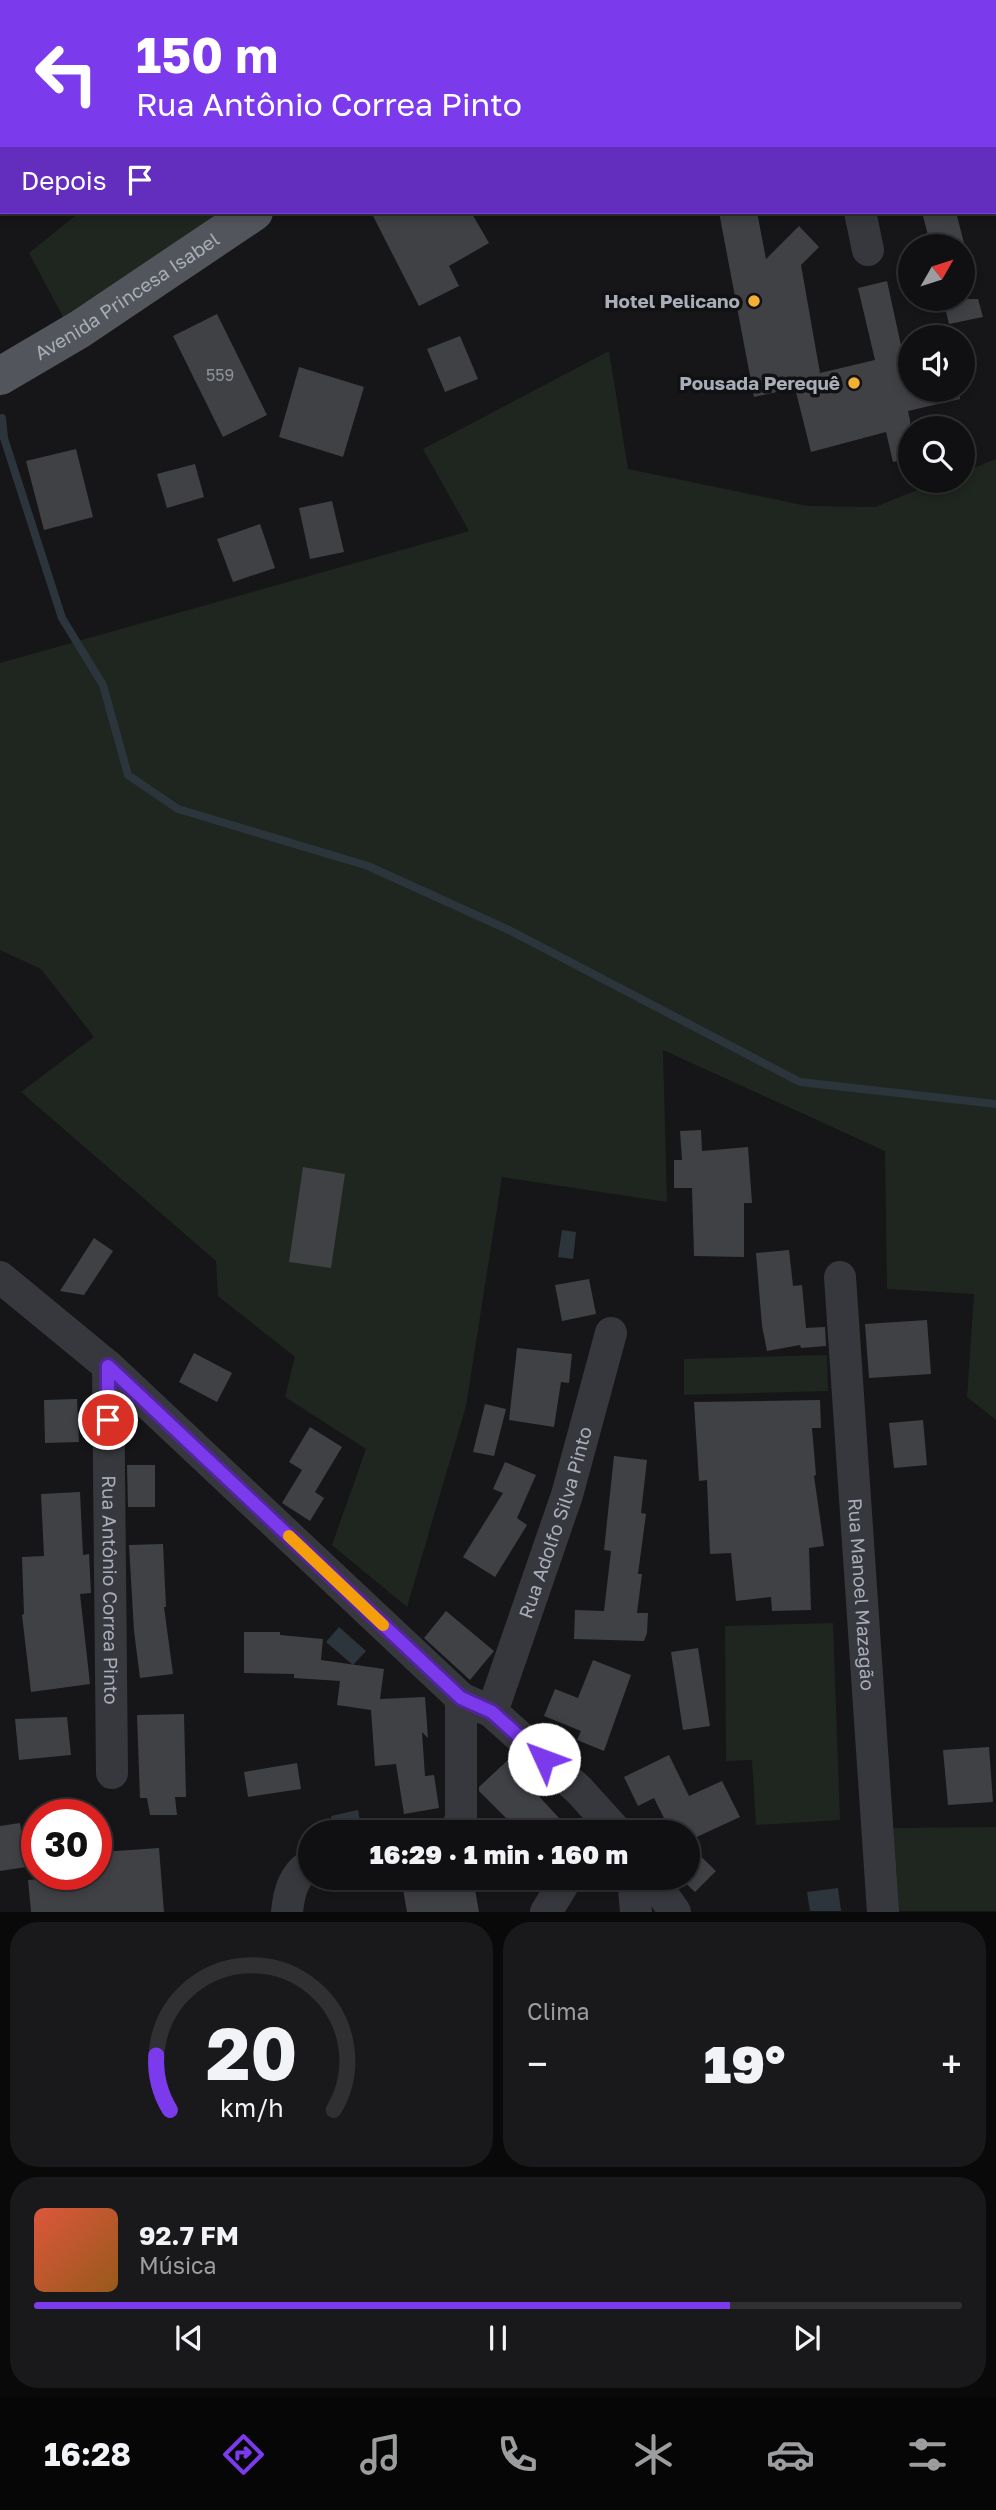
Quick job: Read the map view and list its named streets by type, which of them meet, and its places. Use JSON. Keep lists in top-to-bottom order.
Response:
{
  "streets": {
    "main road": ["Avenida Princesa Isabel"],
    "street": ["Rua Adolfo Silva Pinto", "Rua Antônio Correa Pinto", "Rua Manoel Mazagão"]
  },
  "places": ["Hotel Pelicano", "Pousada Perequê"],
  "house_numbers": ["559"],
  "north": "top right",
  "page": {
    "turn": ["150 m", "Rua Antônio Correa Pinto"],
    "then": "Depois",
    "limit": "30",
    "trip": "16:29 · 1 min · 160 m",
    "tile": "Clima",
    "heat": ["−", "19°", "+"],
    "song": ["92.7 FM", "Música"],
    "tabs": "16:28",
    "gauge": ["20", "km/h"]
  }
}
